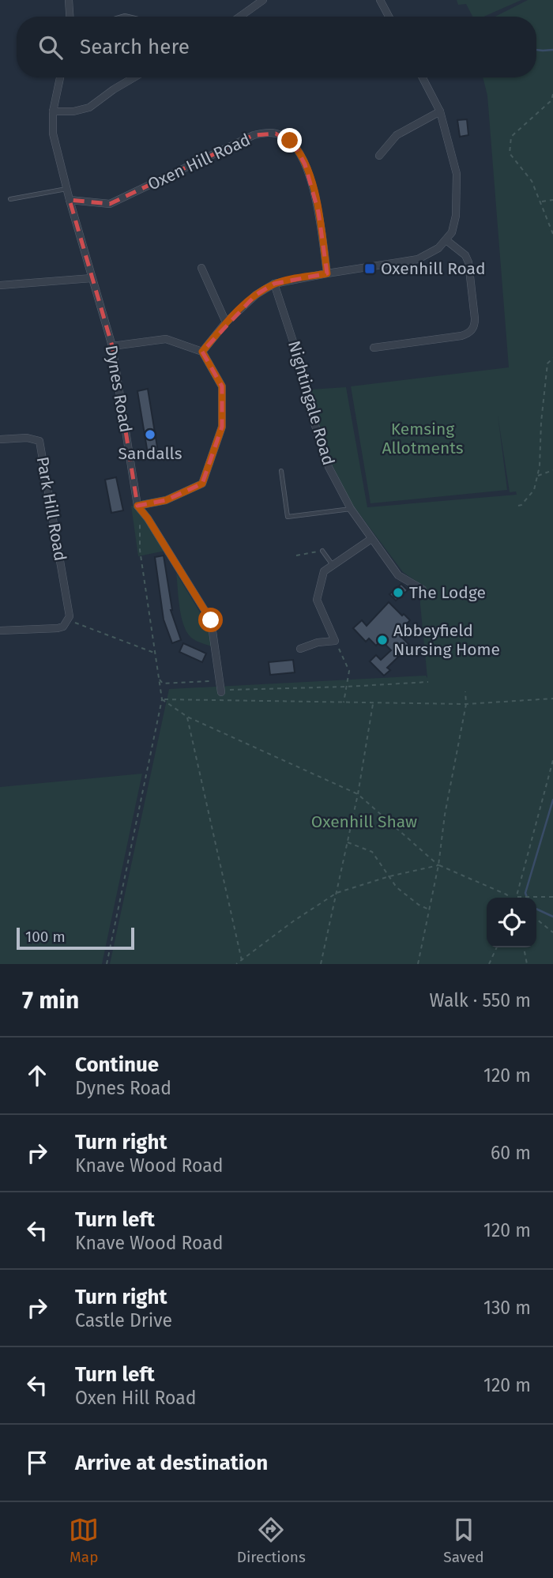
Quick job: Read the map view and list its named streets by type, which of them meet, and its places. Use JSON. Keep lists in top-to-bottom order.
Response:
{
  "streets": {
    "street": [
      "Oxen Hill Road",
      "Dynes Road",
      "Nightingale Road",
      "Park Hill Road"
    ]
  },
  "crossings": [
    ["Oxen Hill Road", "Dynes Road"]
  ],
  "parks": ["Kemsing Allotments", "Oxenhill Shaw"],
  "places": {
    "transit": ["Oxenhill Road"],
    "other": ["Sandalls", "The Lodge", "Abbeyfield Nursing Home"]
  },
  "scale_bar": "100 m",
  "page": {
    "search": "Search here",
    "scale": "100 m",
    "heading": ["7 min", "Walk · 550 m"],
    "list": [
      ["Continue", "Dynes Road", "120 m"],
      ["Turn right", "Knave Wood Road", "60 m"],
      ["Turn left", "Knave Wood Road", "120 m"],
      ["Turn right", "Castle Drive", "130 m"],
      ["Turn left", "Oxen Hill Road", "120 m"],
      "Arrive at destination"
    ],
    "nav": ["Map", "Directions", "Saved"]
  }
}
